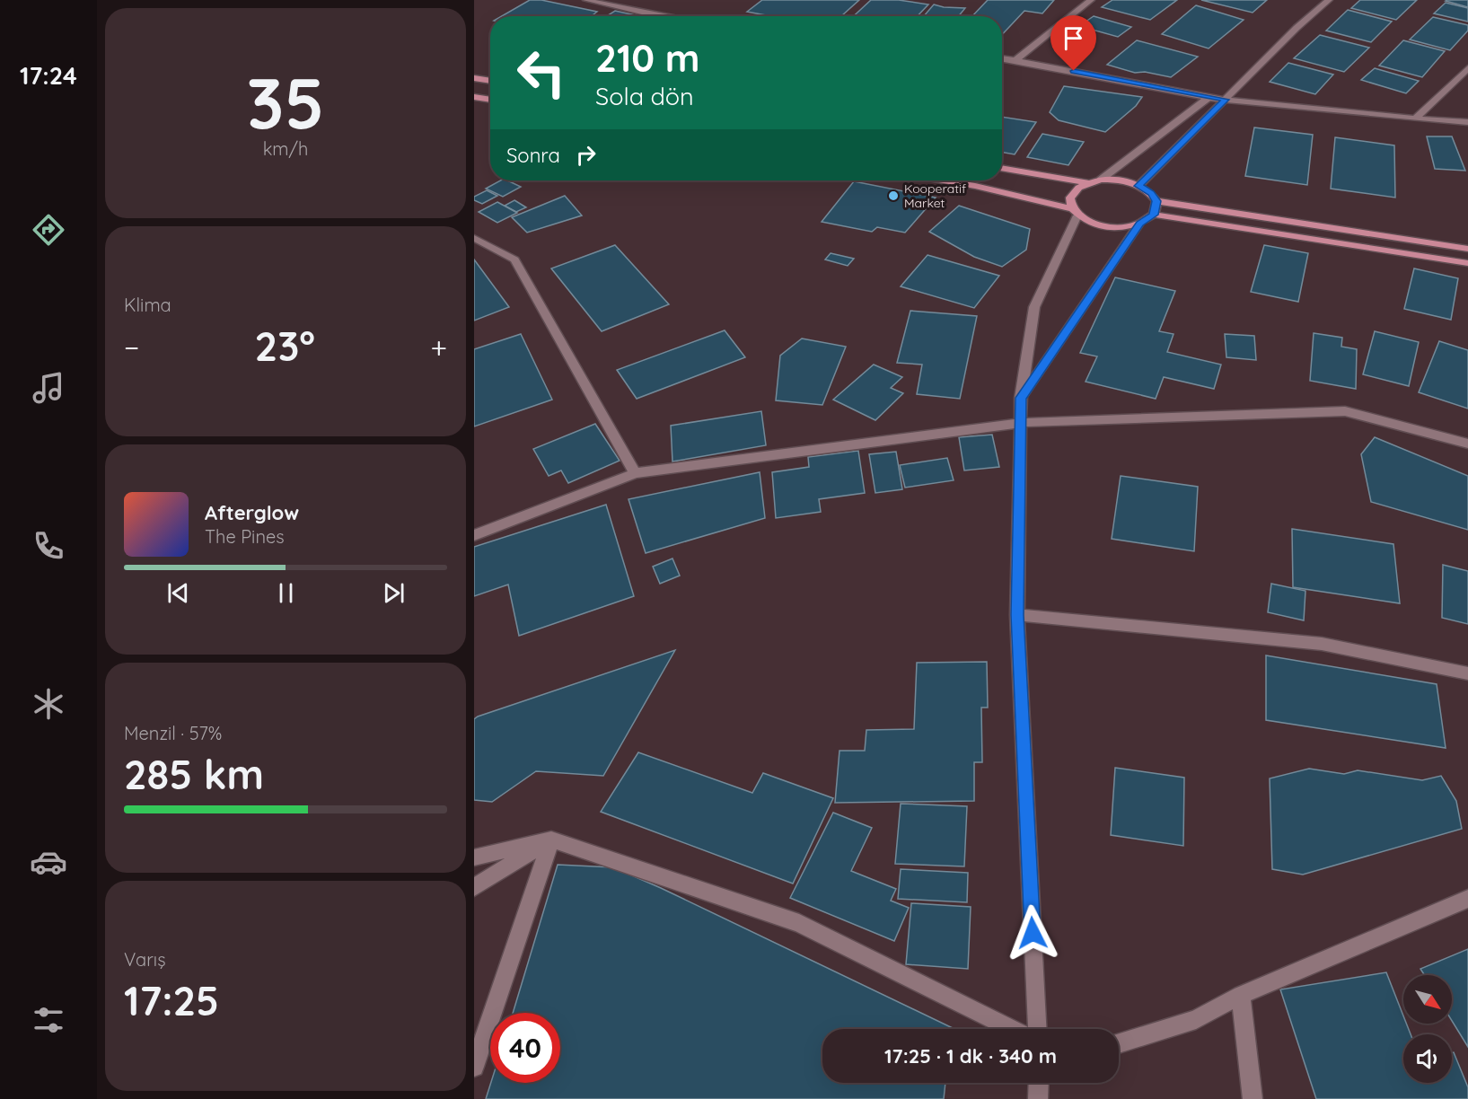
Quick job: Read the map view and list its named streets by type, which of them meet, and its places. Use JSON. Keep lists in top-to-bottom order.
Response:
{
  "places": ["Kooperatif Market"],
  "north": "bottom right",
  "page": {
    "tabs": "17:24",
    "tile": [
      ["35", "km/h"],
      "Klima",
      ["Menzil · 57%", "285 km"],
      ["Varış", "17:25"]
    ],
    "turn": ["210 m", "Sola dön"],
    "then": "Sonra",
    "heat": ["−", "23°", "+"],
    "song": ["Afterglow", "The Pines"],
    "limit": "40",
    "trip": "17:25 · 1 dk · 340 m"
  }
}
